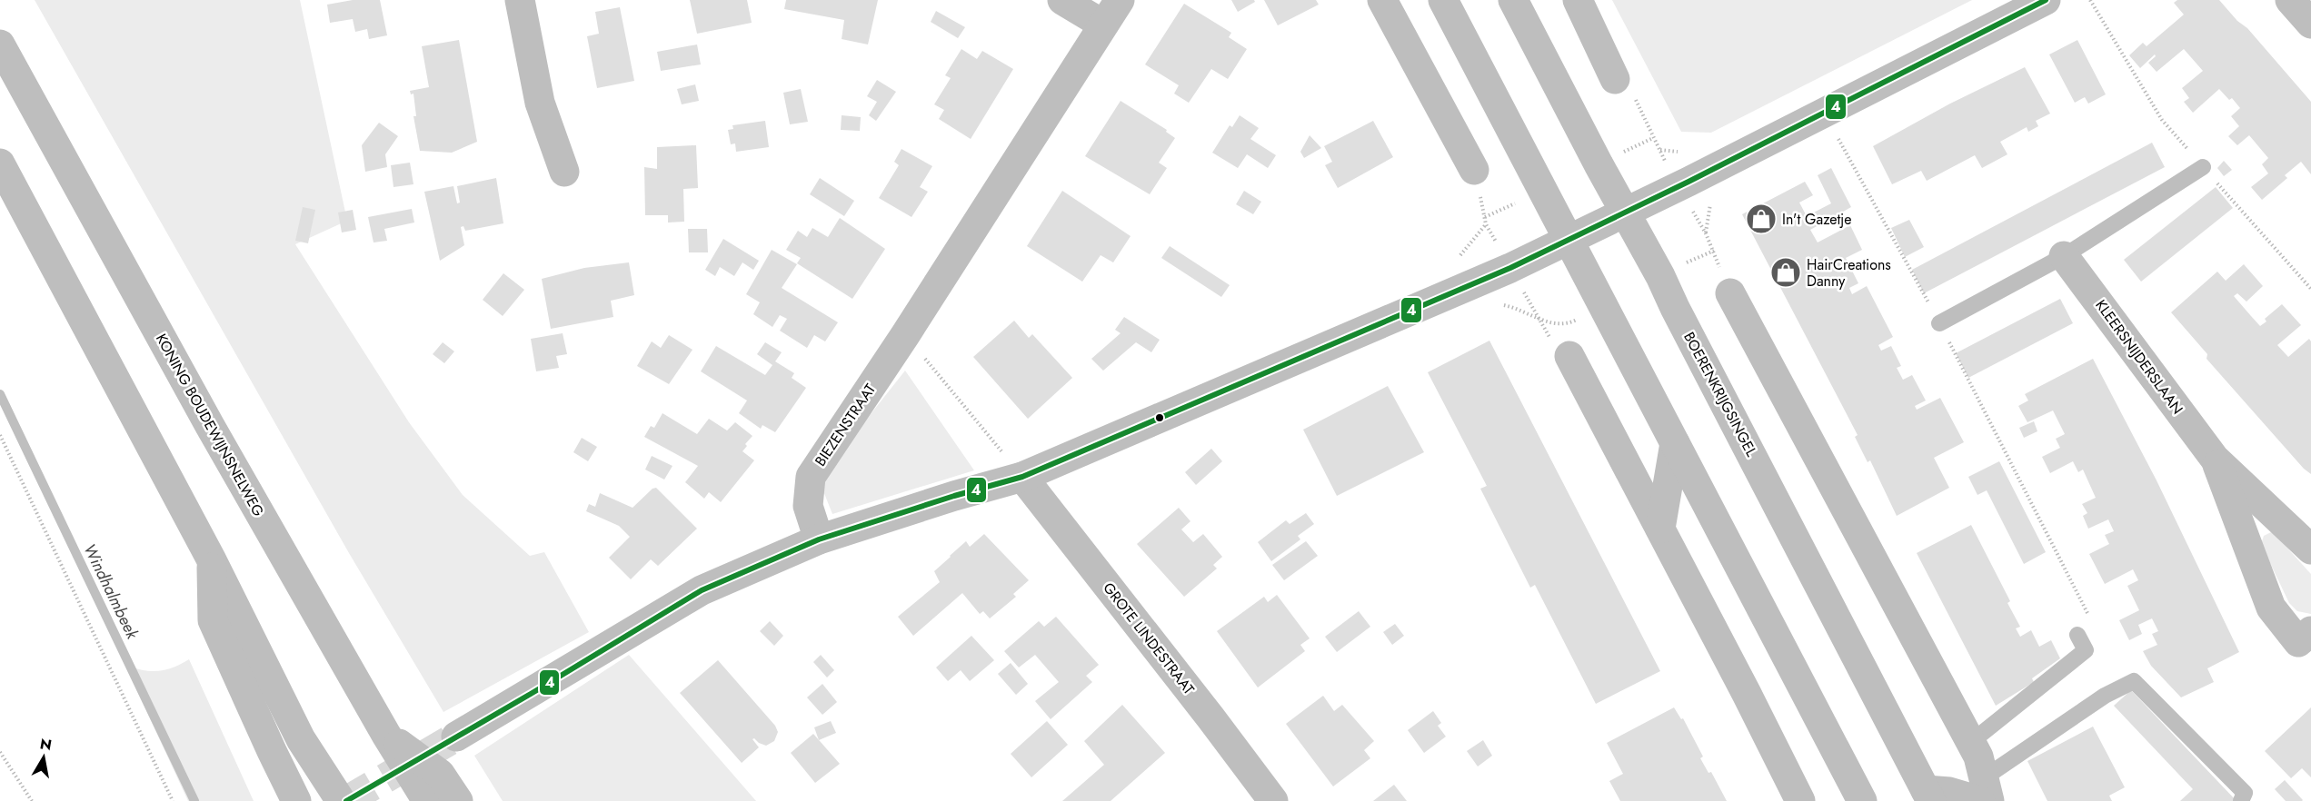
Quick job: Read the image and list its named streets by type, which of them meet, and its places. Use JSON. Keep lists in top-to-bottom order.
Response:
{
  "streets": {
    "main road": [
      "KLEERSNIJDERSLAAN",
      "BOERENKRIJGSINGEL",
      "KONING BOUDEWIJNSNELWEG",
      "BIEZENSTRAAT",
      "GROTE LINDESTRAAT"
    ]
  },
  "water": ["Windhalmbeek"],
  "places": {
    "shop": ["In't Gazetje", "HairCreations Danny"]
  },
  "lines": ["transit line 4"],
  "north": "top"
}
